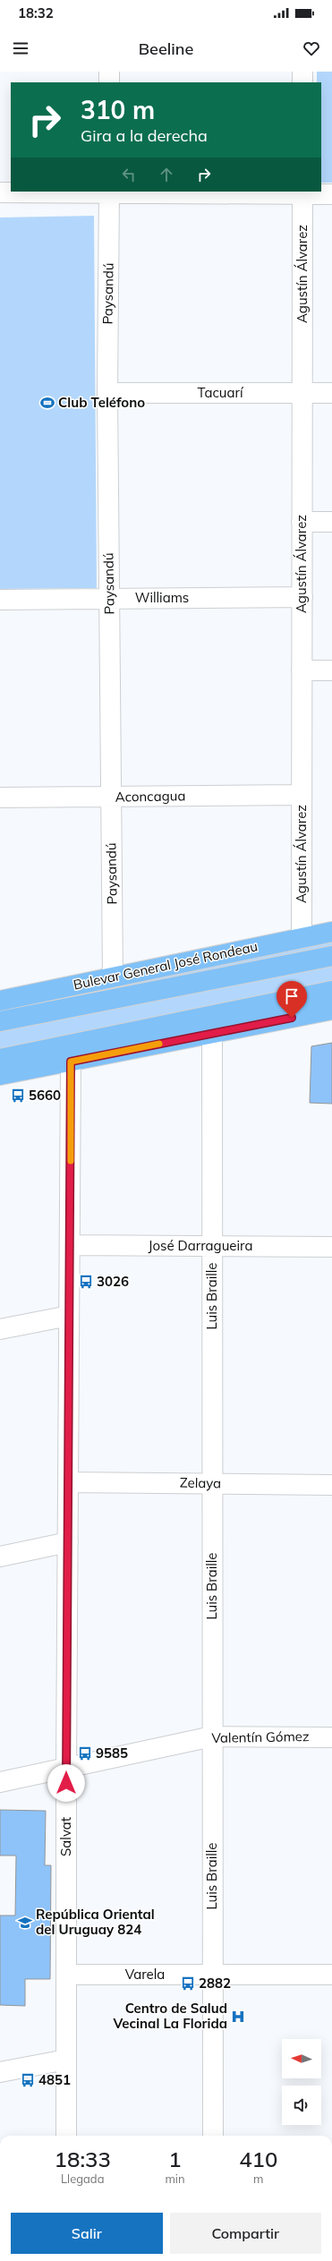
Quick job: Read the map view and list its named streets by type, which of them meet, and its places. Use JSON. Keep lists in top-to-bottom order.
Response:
{
  "streets": {
    "main road": ["Bulevar General José Rondeau"],
    "street": [
      "Agustín Álvarez",
      "Paysandú",
      "Tacuarí",
      "Williams",
      "Aconcagua",
      "José Darragueira",
      "Luis Braille",
      "Zelaya",
      "Valentín Gómez",
      "Salvat",
      "Varela"
    ]
  },
  "crossings": [
    ["Agustín Álvarez", "Tacuarí"],
    ["Agustín Álvarez", "Williams"],
    ["Agustín Álvarez", "Aconcagua"],
    ["Agustín Álvarez", "Bulevar General José Rondeau"],
    ["Paysandú", "Tacuarí"],
    ["Paysandú", "Williams"],
    ["Paysandú", "Aconcagua"],
    ["Paysandú", "Bulevar General José Rondeau"],
    ["José Darragueira", "Luis Braille"],
    ["José Darragueira", "Salvat"],
    ["Luis Braille", "Zelaya"],
    ["Luis Braille", "Valentín Gómez"],
    ["Luis Braille", "Varela"],
    ["Zelaya", "Salvat"],
    ["Valentín Gómez", "Salvat"],
    ["Salvat", "Varela"]
  ],
  "places": {
    "sports": ["Club Teléfono"],
    "bus stop": [
      "5660",
      "3026",
      "9585",
      "2882",
      "4851"
    ],
    "school or university": ["República Oriental del Uruguay 824"],
    "hospital": ["Centro de Salud Vecinal La Florida"]
  },
  "north": "left",
  "page": {
    "status": "18:32",
    "header": "Beeline",
    "turn": ["310 m", "Gira a la derecha"],
    "eta": [
      "18:33",
      "Llegada",
      "1",
      "min",
      "410",
      "m"
    ],
    "buttons": ["Salir", "Compartir"]
  }
}
